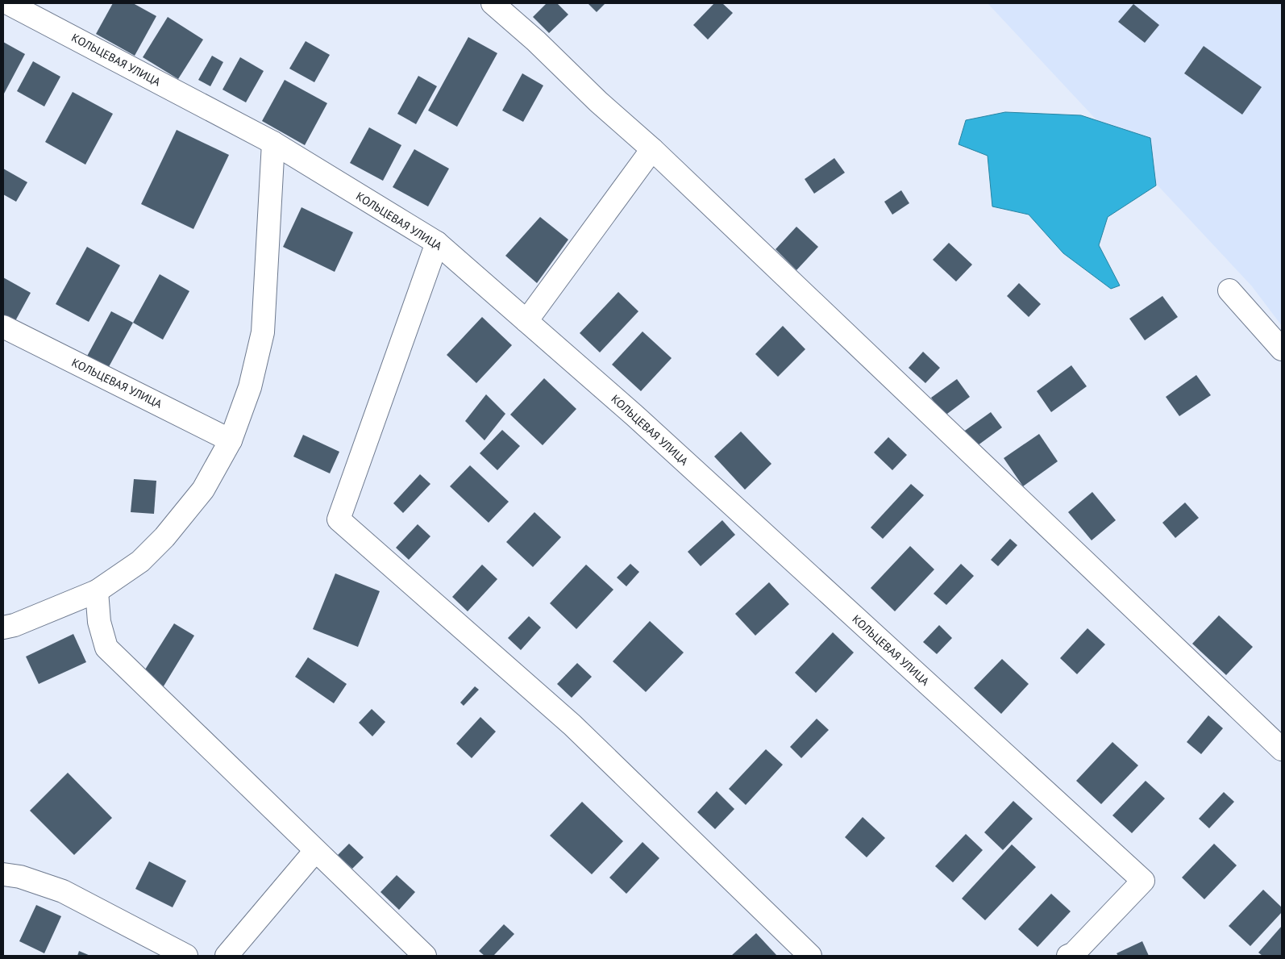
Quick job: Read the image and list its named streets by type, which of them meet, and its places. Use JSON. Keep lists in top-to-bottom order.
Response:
{
  "streets": {
    "street": ["КОЛЬЦЕВАЯ УЛИЦА"]
  }
}
